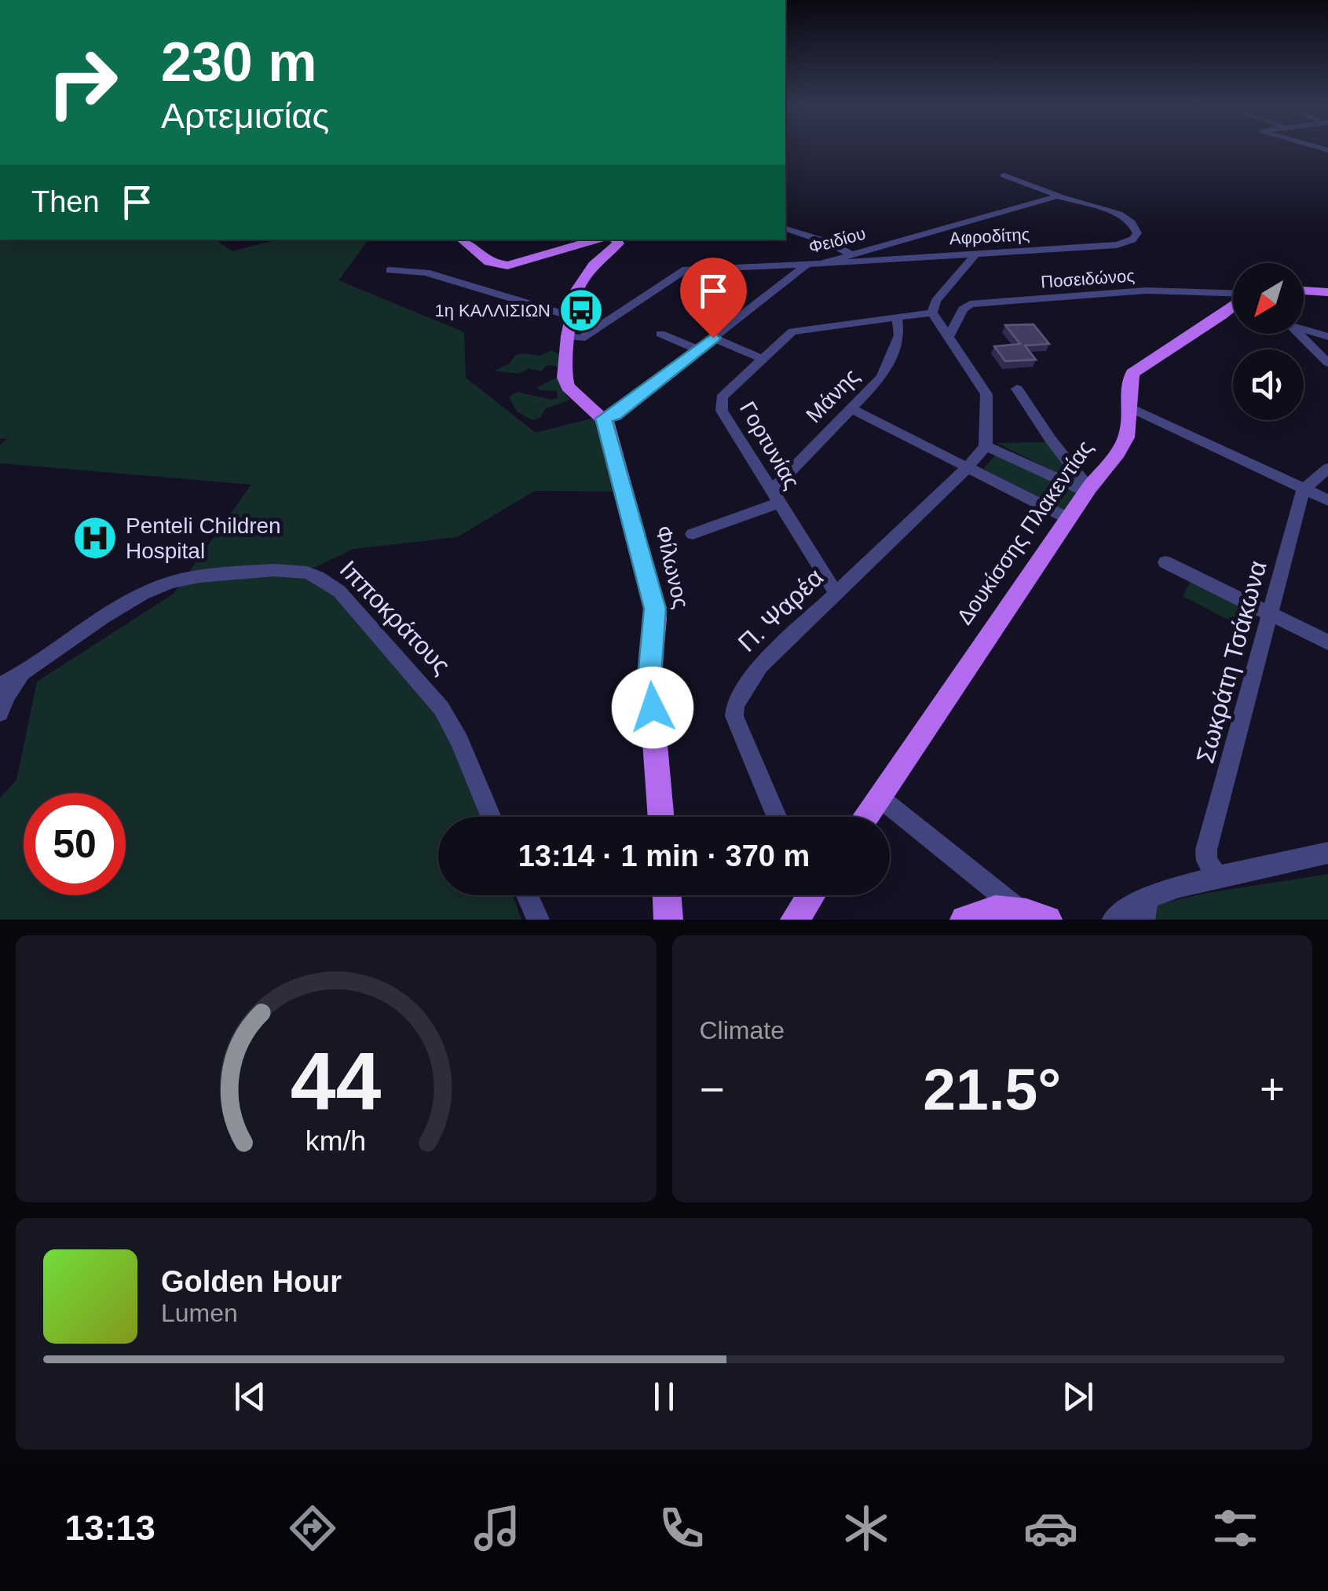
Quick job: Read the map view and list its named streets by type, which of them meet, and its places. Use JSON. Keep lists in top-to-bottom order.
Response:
{
  "streets": {
    "main road": ["Δουκίσσης Πλακεντίας", "Φίλωνος"],
    "street": [
      "Αφροδίτης",
      "Φειδίου",
      "Ποσειδώνος",
      "Μάνης",
      "Γορτυνίας",
      "Π. Ψαρέα",
      "Ιπποκράτους",
      "Σωκράτη Τσάκωνα"
    ]
  },
  "crossings": [
    ["Αφροδίτης", "Φειδίου"],
    ["Μάνης", "Γορτυνίας"],
    ["Γορτυνίας", "Π. Ψαρέα"]
  ],
  "places": {
    "bus stop": ["1η ΚΑΛΛΙΣΙΩΝ"],
    "hospital": ["Penteli Children Hospital"]
  },
  "north": "bottom left",
  "page": {
    "turn": ["230 m", "Αρτεμισίας"],
    "then": "Then",
    "limit": "50",
    "trip": "13:14 · 1 min · 370 m",
    "tile": "Climate",
    "heat": ["−", "21.5°", "+"],
    "song": ["Golden Hour", "Lumen"],
    "tabs": "13:13",
    "gauge": ["44", "km/h"]
  }
}
